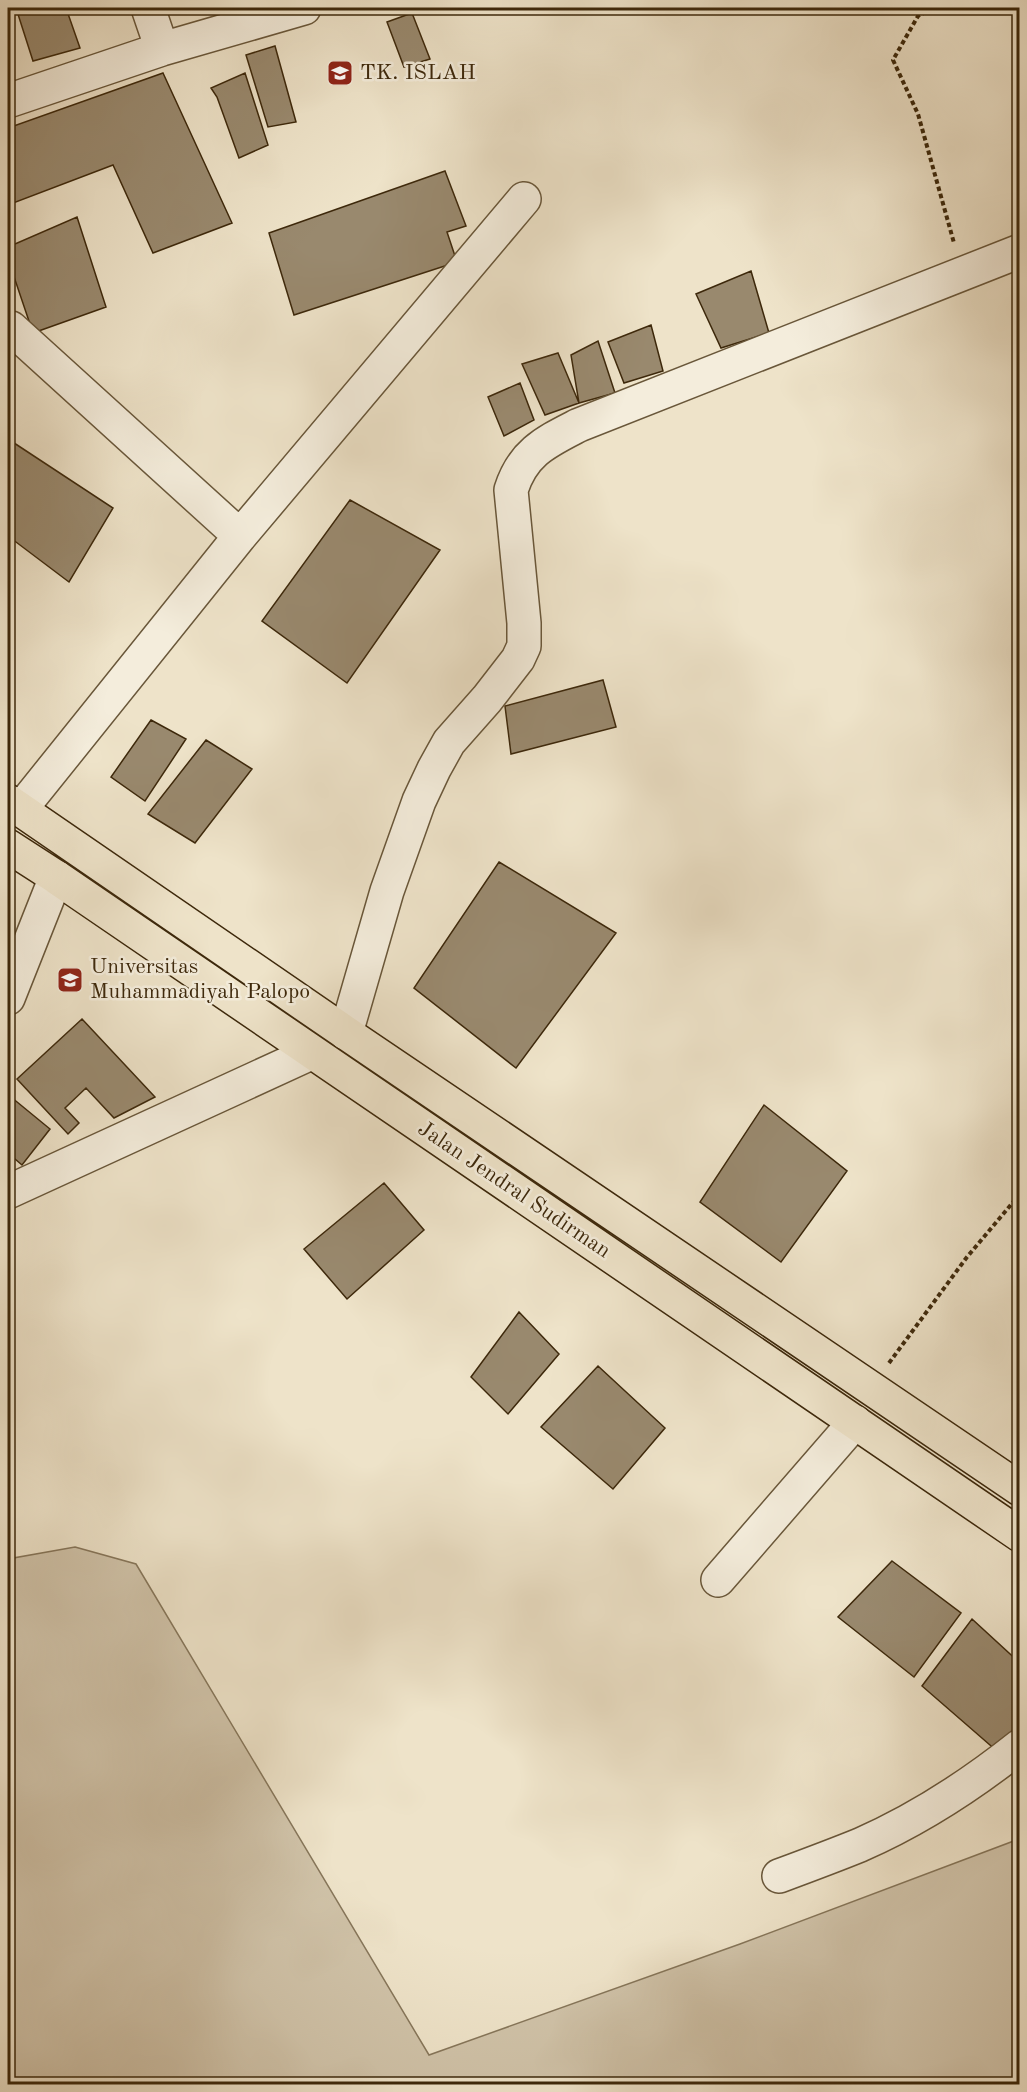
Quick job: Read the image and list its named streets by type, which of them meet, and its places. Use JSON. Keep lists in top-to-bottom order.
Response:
{
  "streets": {
    "highway": ["Jalan Jendral Sudirman"]
  },
  "places": {
    "school or university": ["TK. ISLAH", "Universitas Muhammadiyah Palopo"]
  }
}
